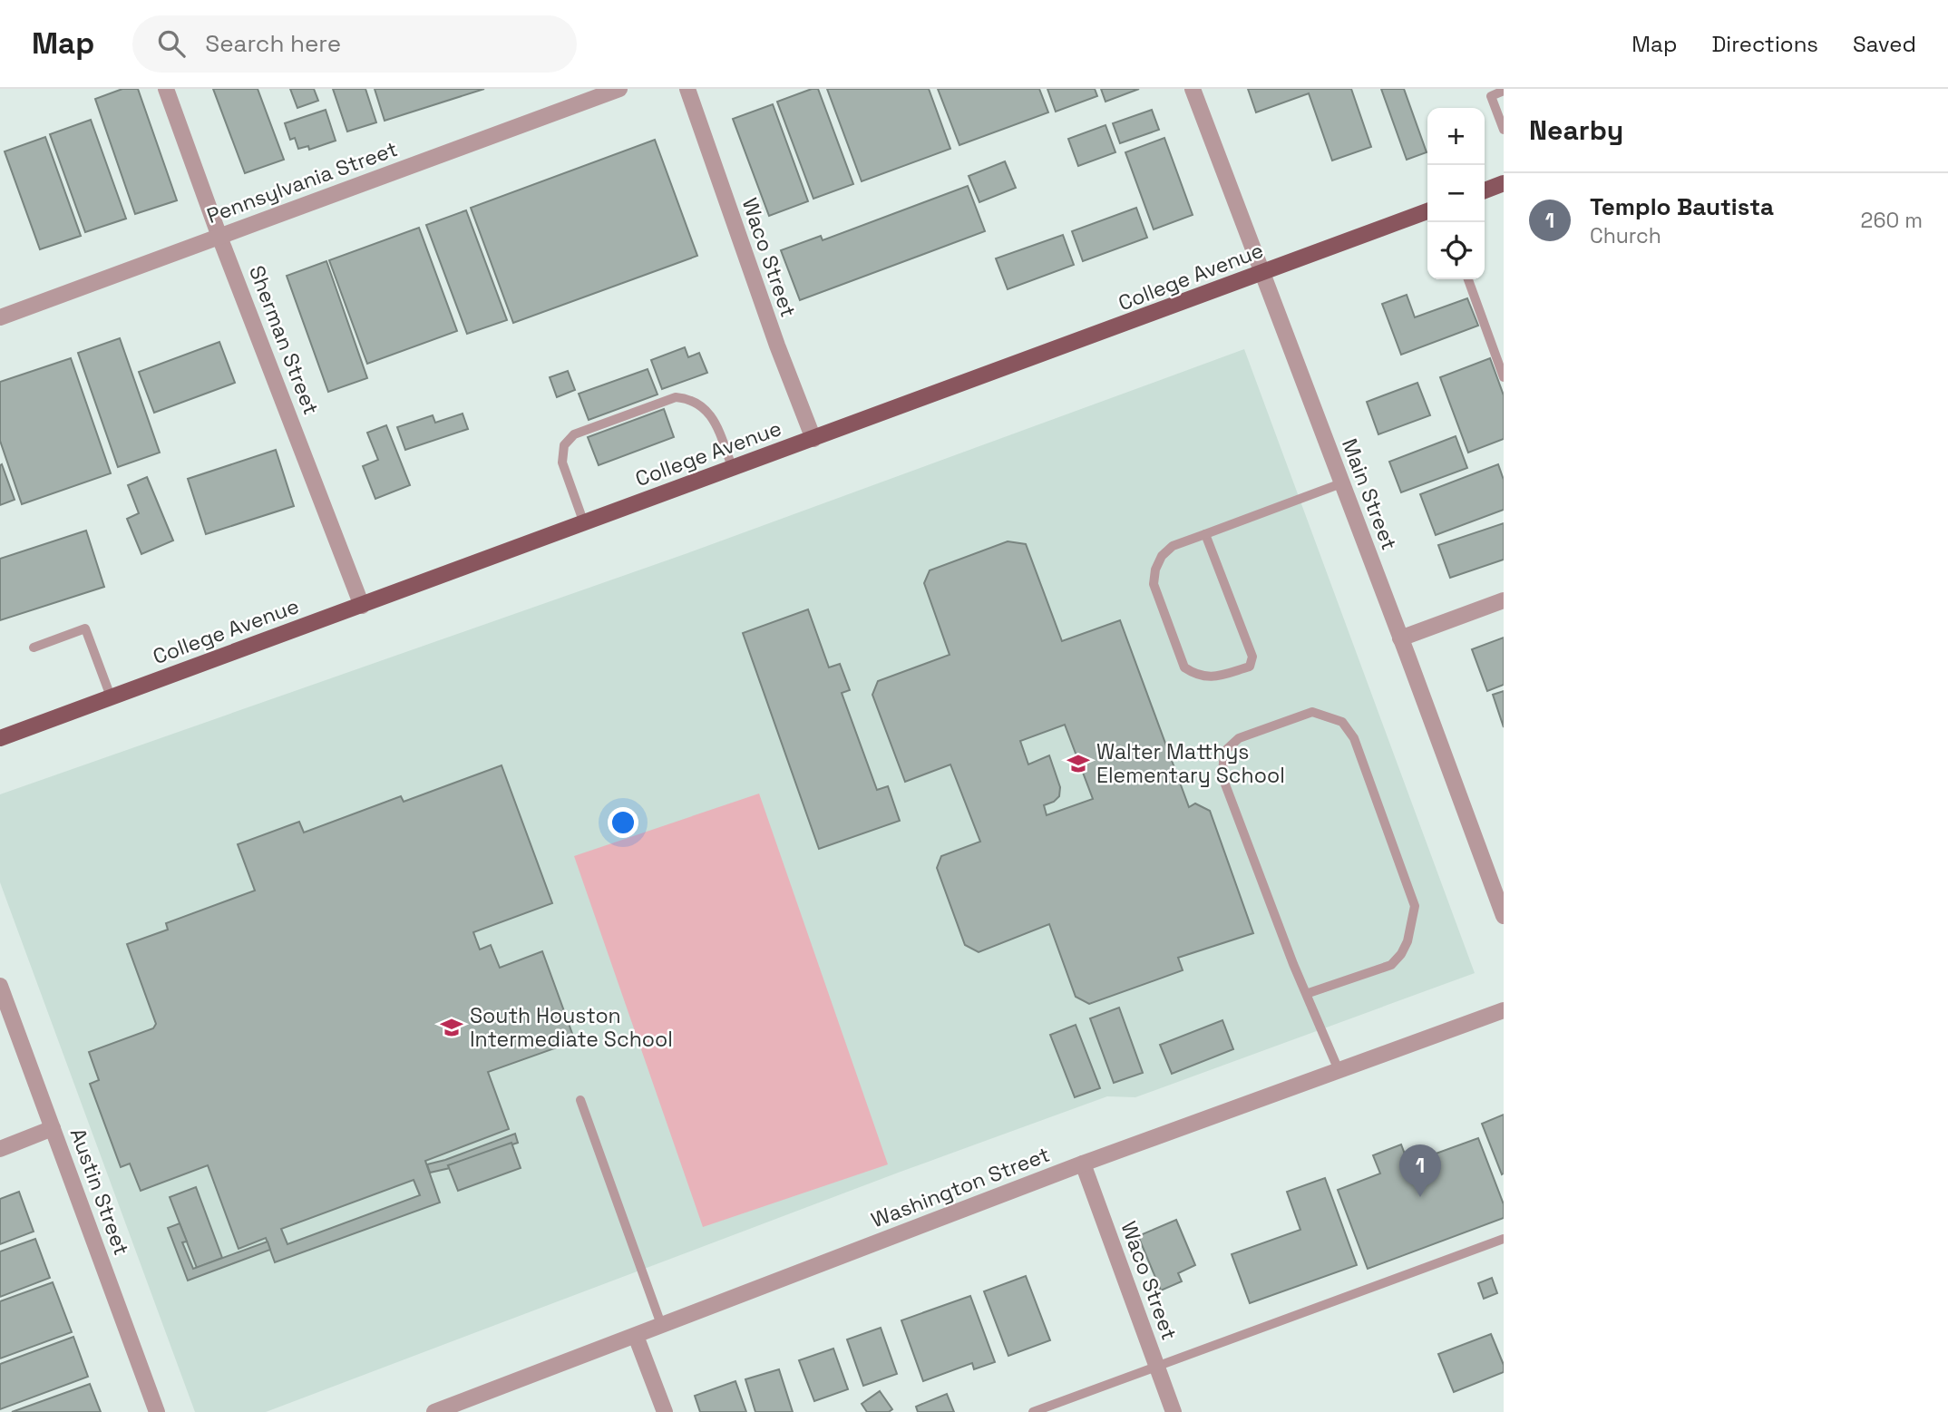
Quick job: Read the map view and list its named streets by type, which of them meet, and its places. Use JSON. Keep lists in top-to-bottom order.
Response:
{
  "streets": {
    "main road": ["College Avenue"],
    "street": [
      "Pennsylvania Street",
      "Waco Street",
      "Sherman Street",
      "Main Street",
      "Washington Street",
      "Austin Street"
    ]
  },
  "crossings": [
    ["Pennsylvania Street", "Sherman Street"],
    ["Waco Street", "College Avenue"],
    ["Waco Street", "Washington Street"],
    ["College Avenue", "Sherman Street"],
    ["College Avenue", "Main Street"]
  ],
  "places": {
    "school or university": ["Walter Matthys Elementary School", "South Houston Intermediate School"]
  },
  "page": {
    "header": "Map",
    "search": "Search here",
    "nav": ["Map", "Directions", "Saved"],
    "heading": "Nearby",
    "map_buttons": ["+", "−"],
    "list": [
      {
        "mark": "1",
        "name": "Templo Bautista",
        "note": "Church",
        "value": "260 m"
      }
    ],
    "pins": "1"
  }
}
